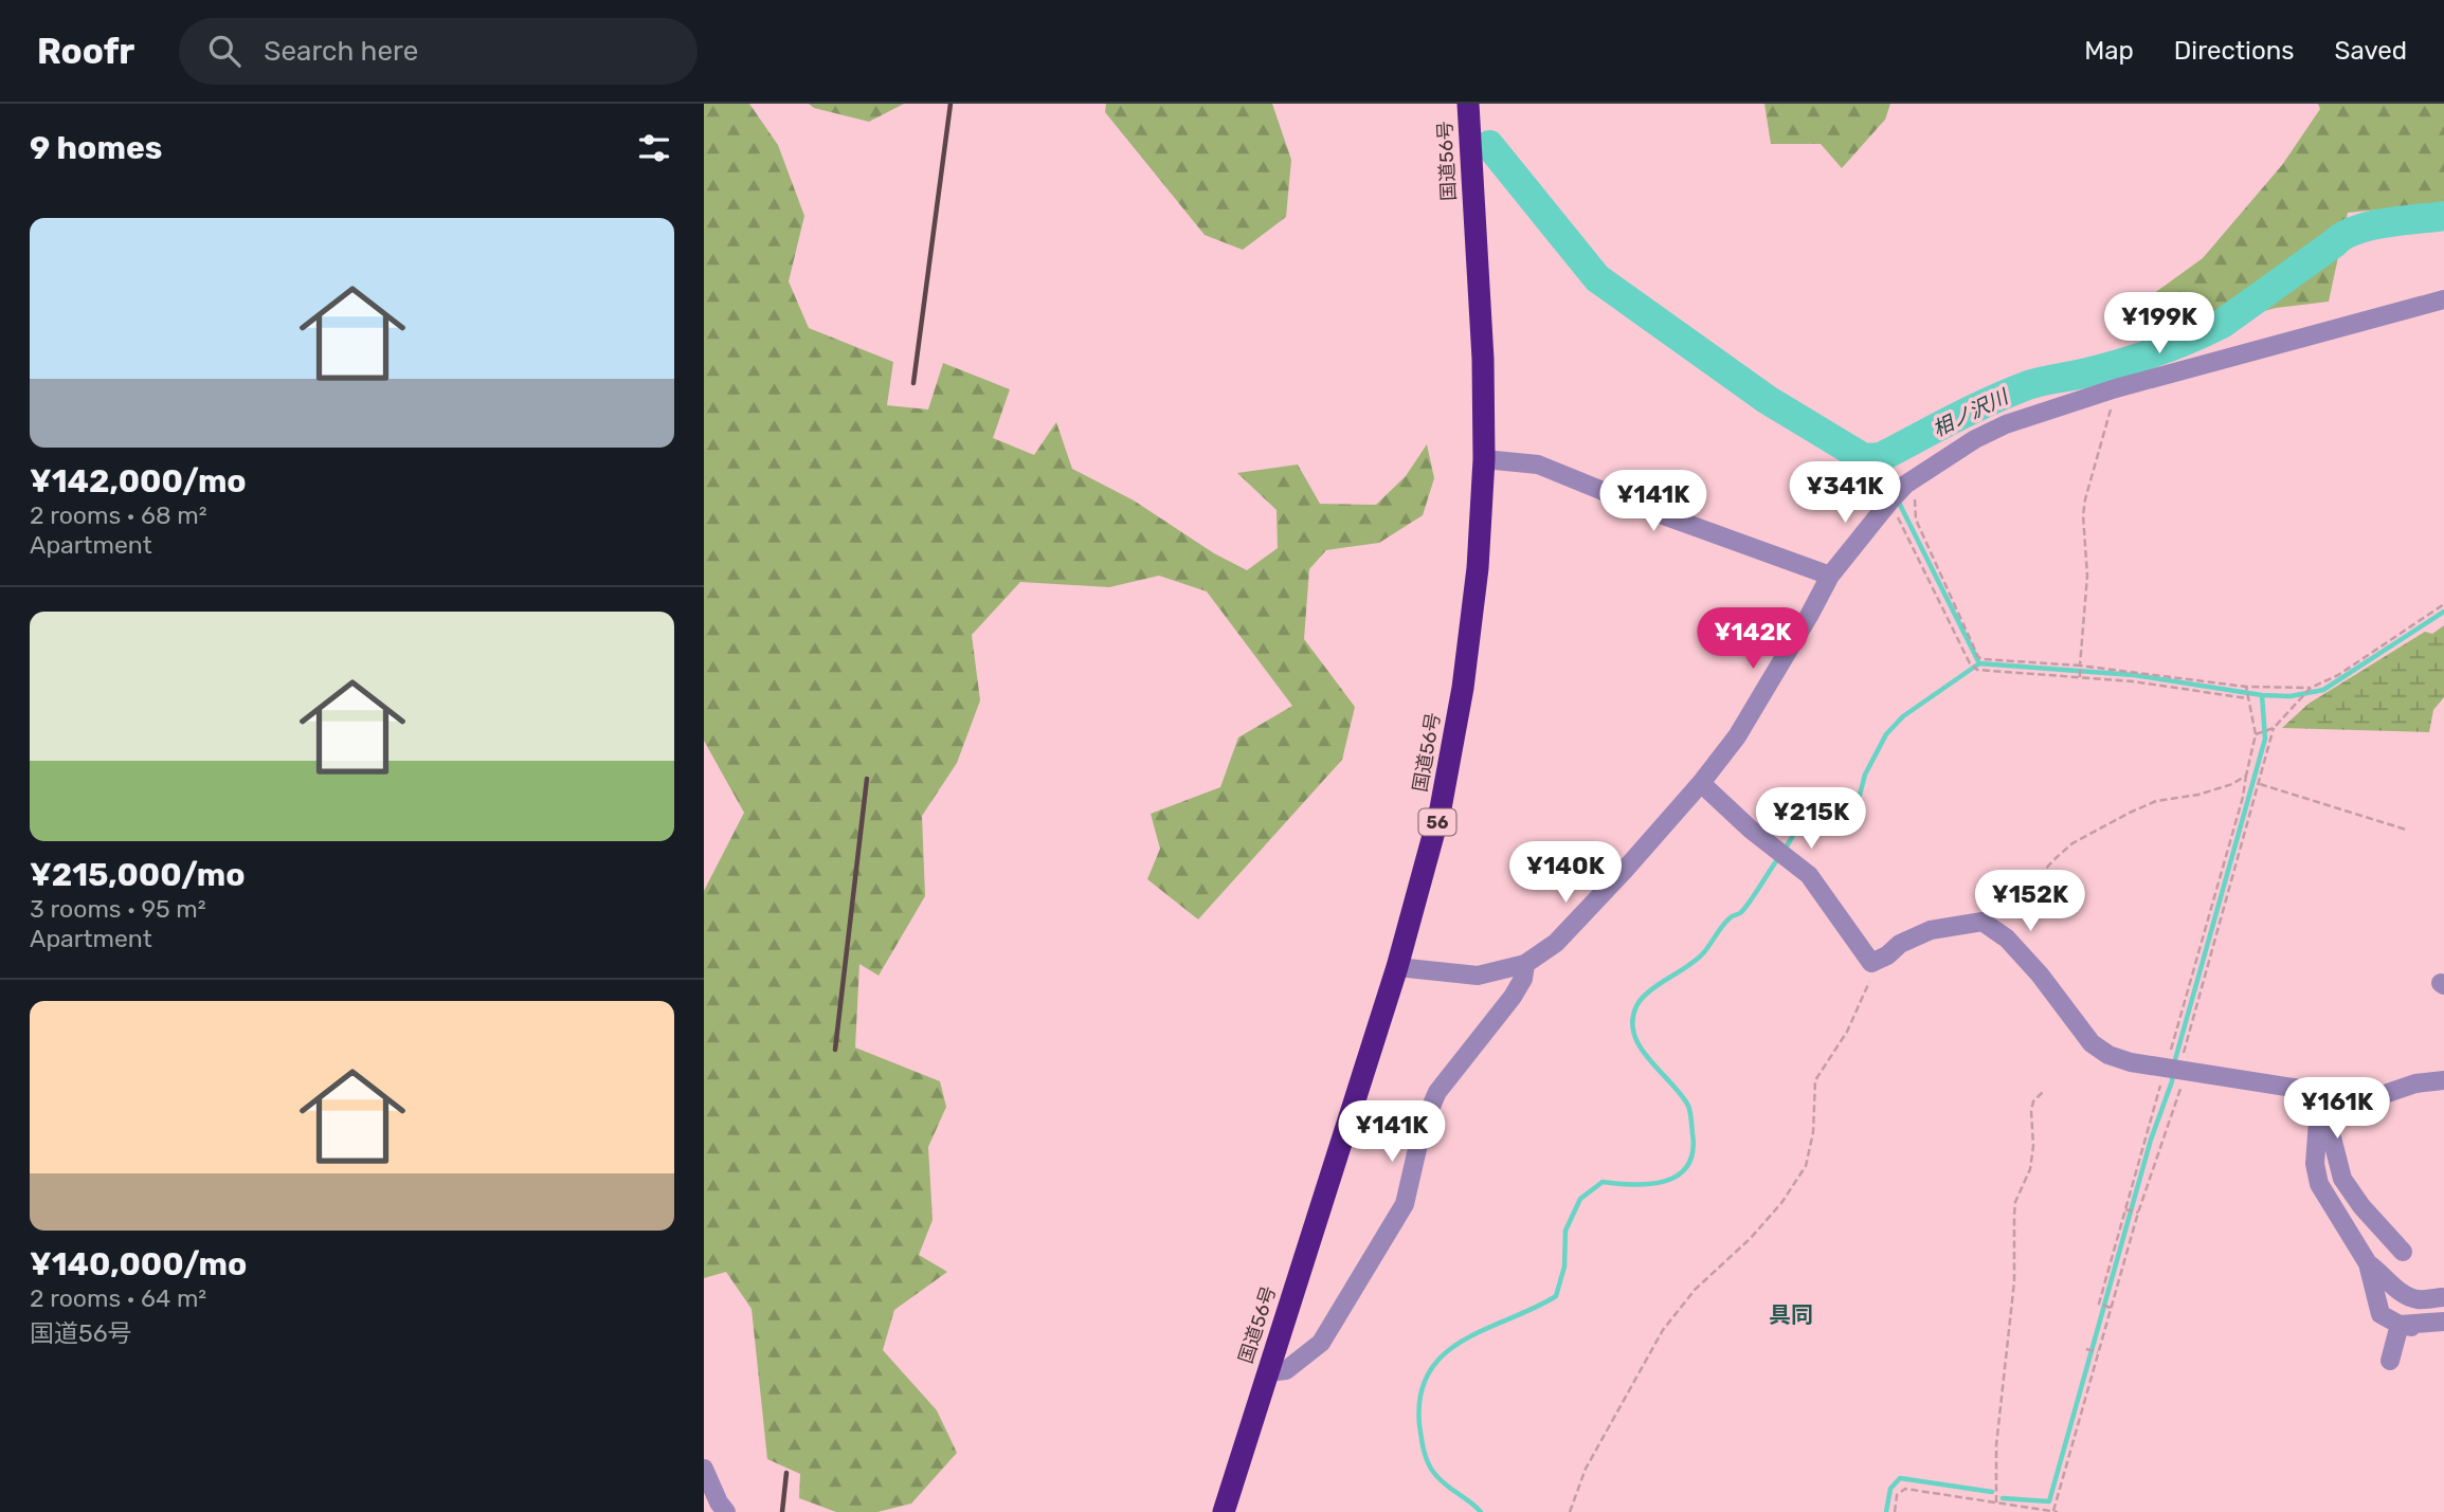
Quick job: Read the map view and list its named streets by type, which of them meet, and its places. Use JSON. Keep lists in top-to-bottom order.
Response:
{
  "streets": {
    "highway": ["国道56号", "56"]
  },
  "districts": ["具同"],
  "water": ["相ノ沢川"],
  "page": {
    "header": "Roofr",
    "search": "Search here",
    "nav": ["Map", "Directions", "Saved"],
    "heading": "9 homes",
    "list": [
      {
        "name": "¥142,000/mo",
        "note": "2 rooms · 68 m² · Apartment"
      },
      {
        "name": "¥215,000/mo",
        "note": "3 rooms · 95 m² · Apartment"
      },
      {
        "name": "¥140,000/mo",
        "note": "2 rooms · 64 m² · 国道56号"
      }
    ],
    "price": [
      "¥199K",
      "¥341K",
      "¥141K",
      "¥142K",
      "¥215K",
      "¥140K",
      "¥152K",
      "¥161K",
      "¥141K"
    ]
  }
}
